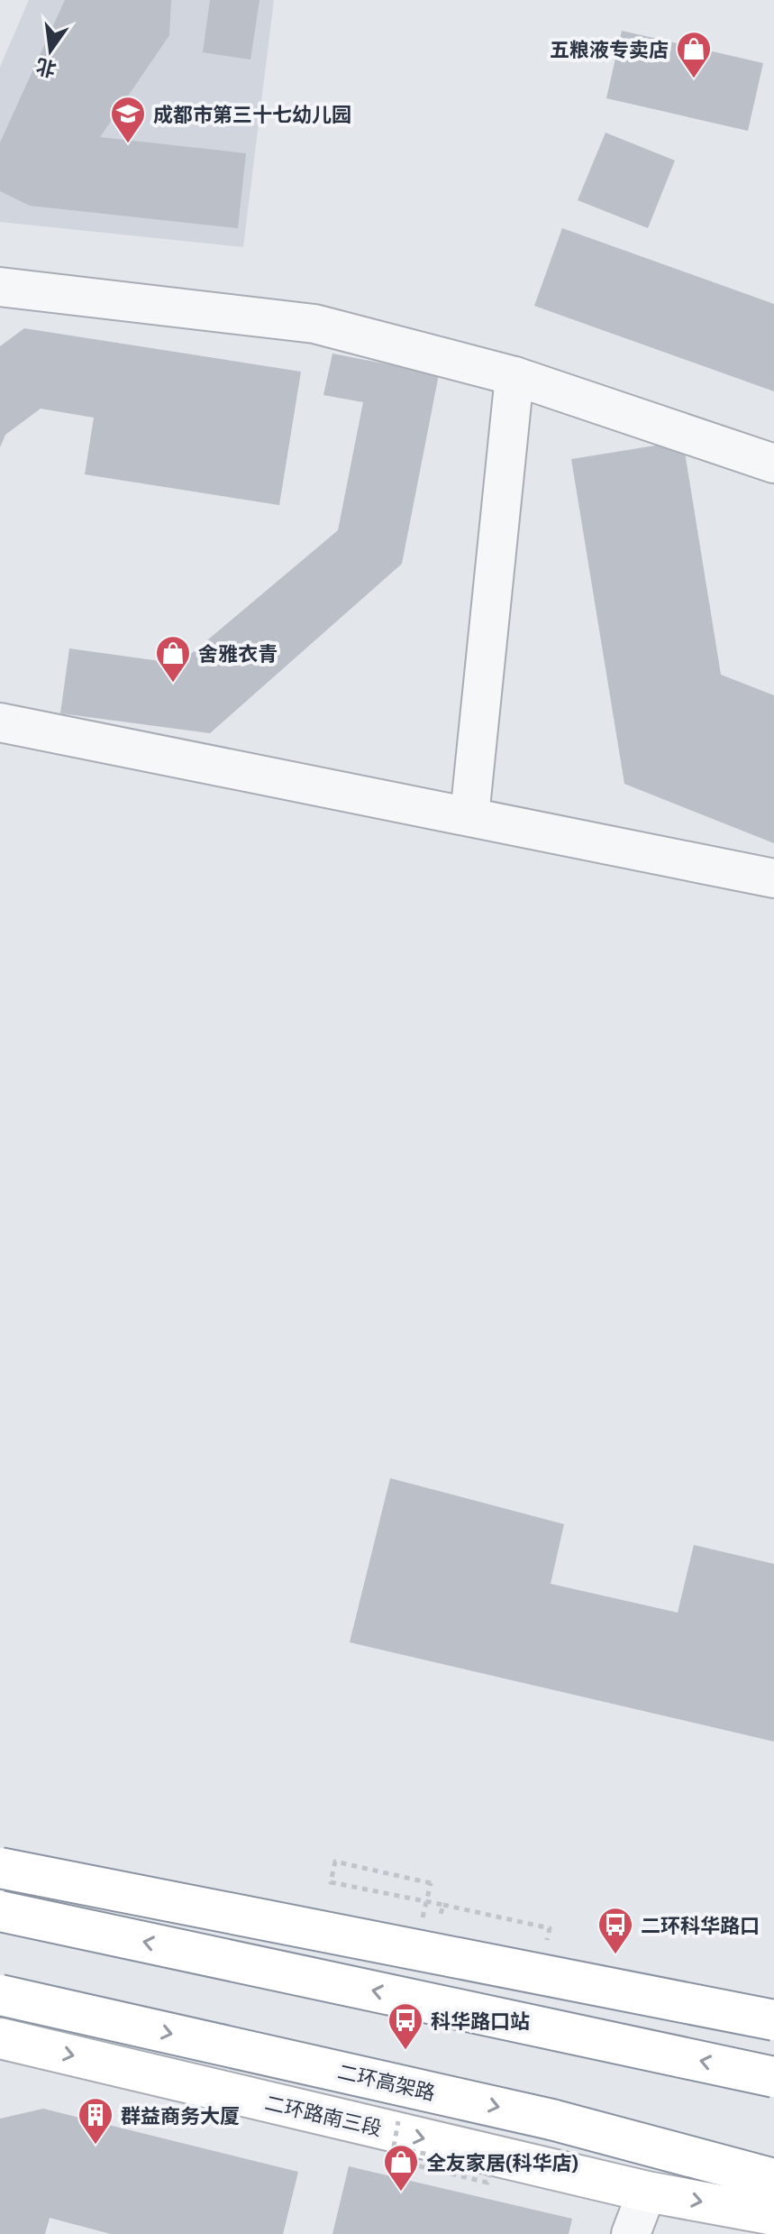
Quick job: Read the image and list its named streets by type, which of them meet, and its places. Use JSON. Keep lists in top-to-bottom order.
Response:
{
  "streets": {
    "main road": ["二环高架路", "二环路南三段"]
  },
  "places": {
    "shop": ["五粮液专卖店", "舍雅衣青", "全友家居(科华店)"],
    "school or university": ["成都市第三十七幼儿园"],
    "bus stop": ["二环科华路口", "科华路口站"],
    "building": ["群益商务大厦"]
  },
  "north": "bottom"
}
